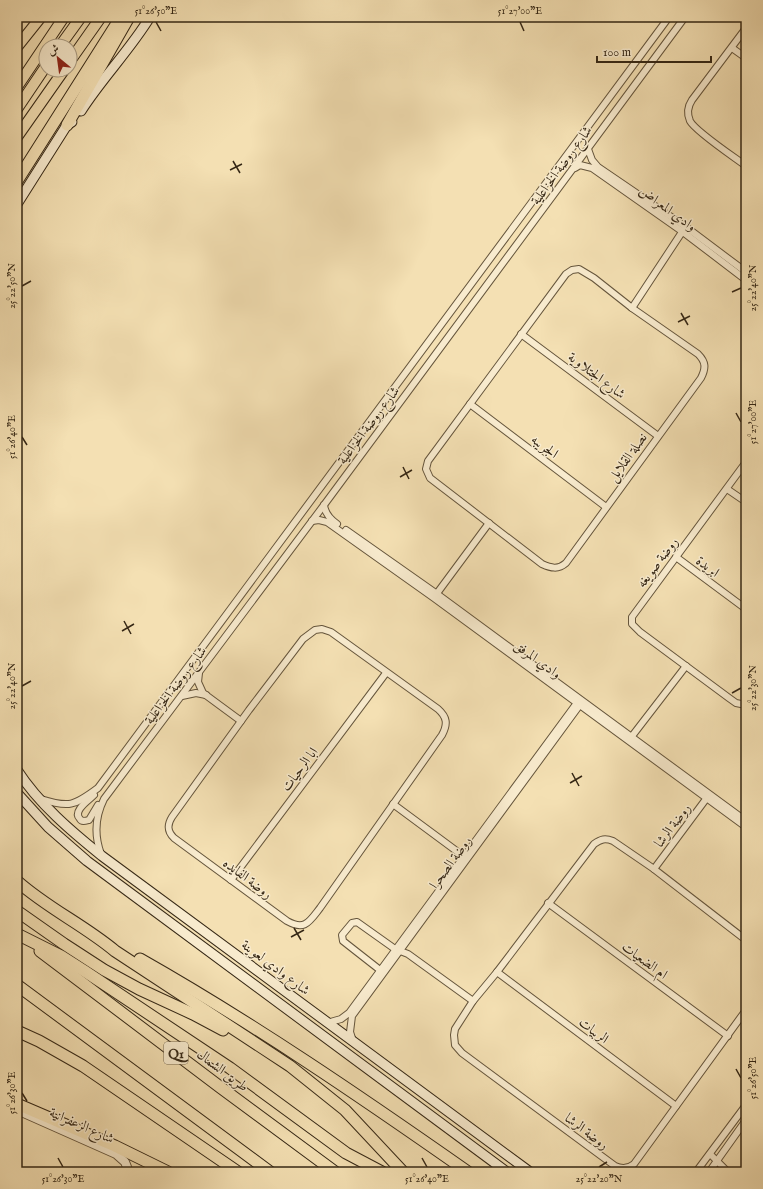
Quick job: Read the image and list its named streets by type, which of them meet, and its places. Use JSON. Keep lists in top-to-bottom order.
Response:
{
  "streets": {
    "highway": ["Q1", "طريق الشمال"],
    "main road": ["شارع وادي لعوينة"],
    "street": [
      "شارع روضة الخزاعلية",
      "وادي المعراض",
      "شارع الجتلاوية",
      "الجريبه",
      "نصلة القلايل",
      "روضة صويغه",
      "ابريدة",
      "وادي المرفق",
      "ابا الرحيات",
      "روضة الرشا",
      "روضة الصحرا",
      "روضة الفايده",
      "ام الضعيات",
      "الربيات",
      "شارع الزعفرانية"
    ]
  },
  "crossings": [
    ["شارع روضة الخزاعلية", "وادي المعراض"],
    ["شارع روضة الخزاعلية", "وادي المرفق"],
    ["شارع روضة الخزاعلية", "شارع وادي لعوينة"],
    ["شارع الجتلاوية", "نصلة القلايل"],
    ["الجريبه", "نصلة القلايل"],
    ["روضة صويغه", "ابريدة"],
    ["وادي المرفق", "روضة الرشا"],
    ["وادي المرفق", "روضة الصحرا"],
    ["ابا الرحيات", "روضة الفايده"],
    ["روضة الرشا", "ام الضعيات"],
    ["روضة الرشا", "الربيات"],
    ["روضة الصحرا", "شارع وادي لعوينة"]
  ],
  "scale_bar": "100 m",
  "north": "top left",
  "coordinates": [
    "51°26'50\"E",
    "51°27'00\"E",
    "25°22'50\"N",
    "25°22'40\"N",
    "51°26'40\"E",
    "25°22'30\"N",
    "51°26'30\"E",
    "25°22'20\"N"
  ]
}
